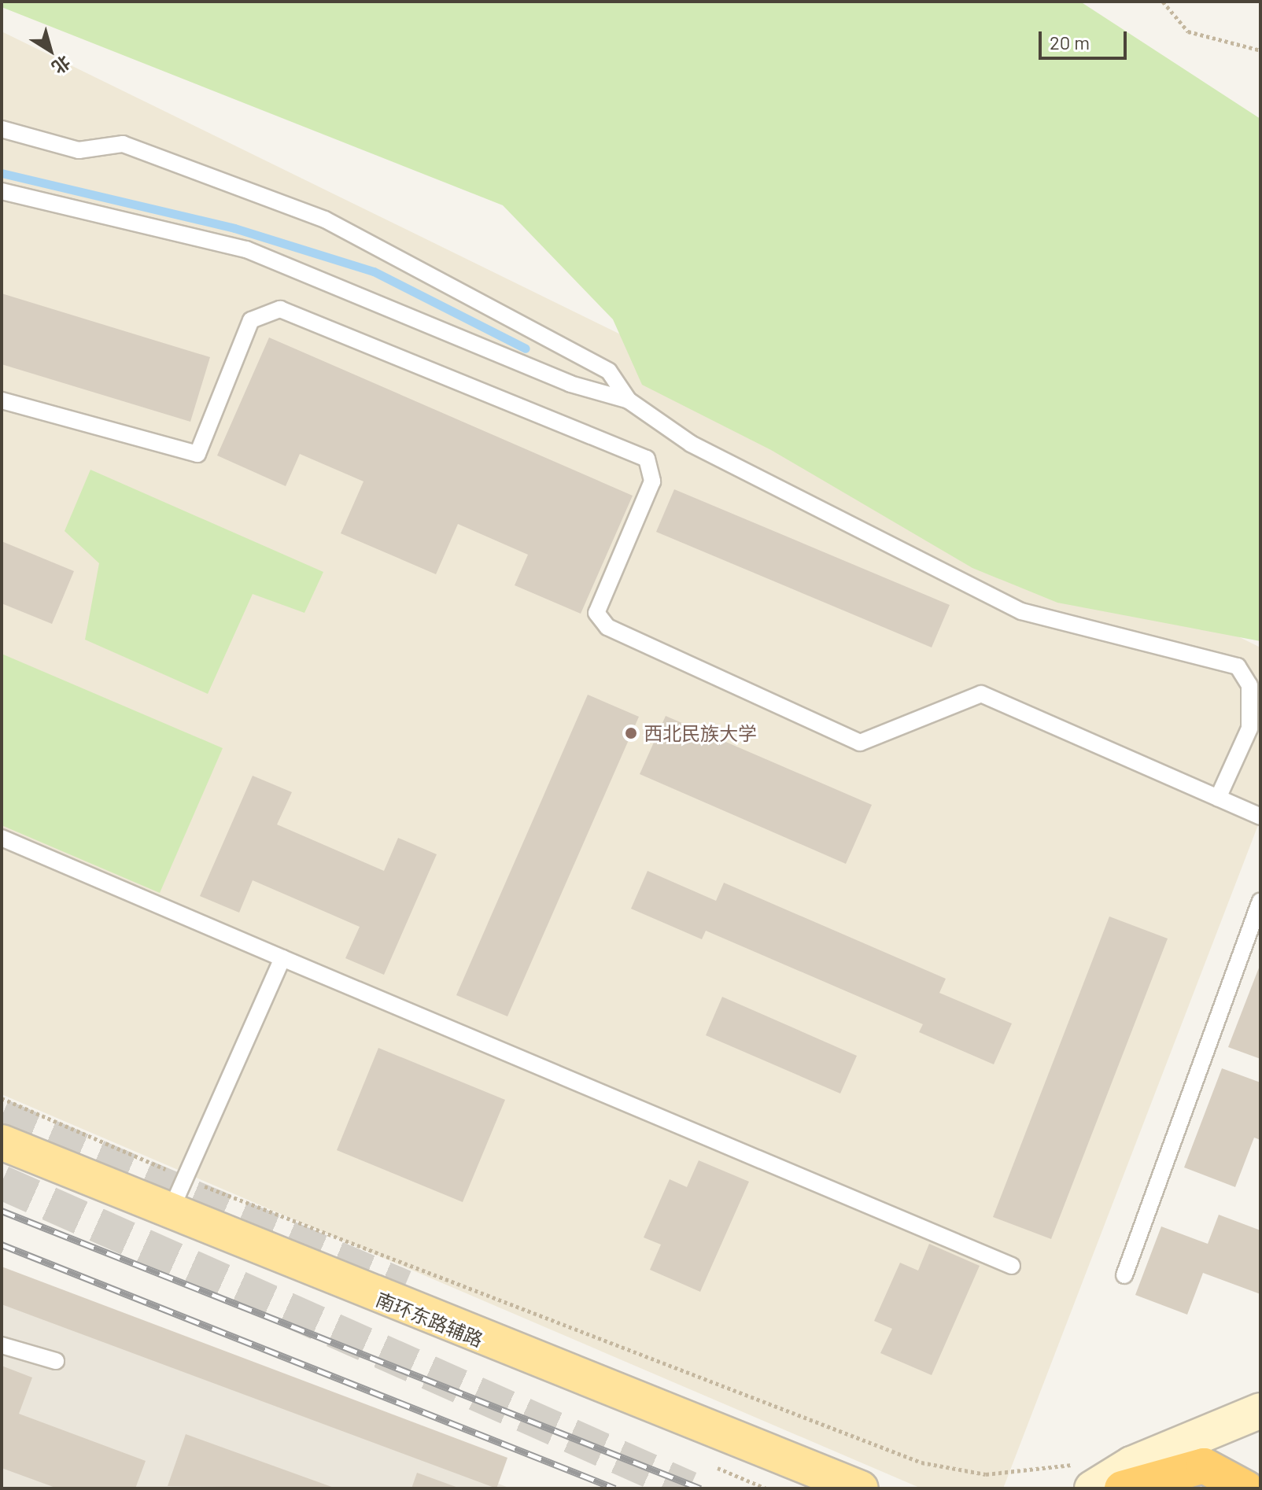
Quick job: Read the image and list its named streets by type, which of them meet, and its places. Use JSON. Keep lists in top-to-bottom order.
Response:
{
  "streets": {
    "main road": ["南环东路辅路"]
  },
  "places": ["西北民族大学"],
  "scale_bar": "20 m",
  "north": "bottom right"
}
